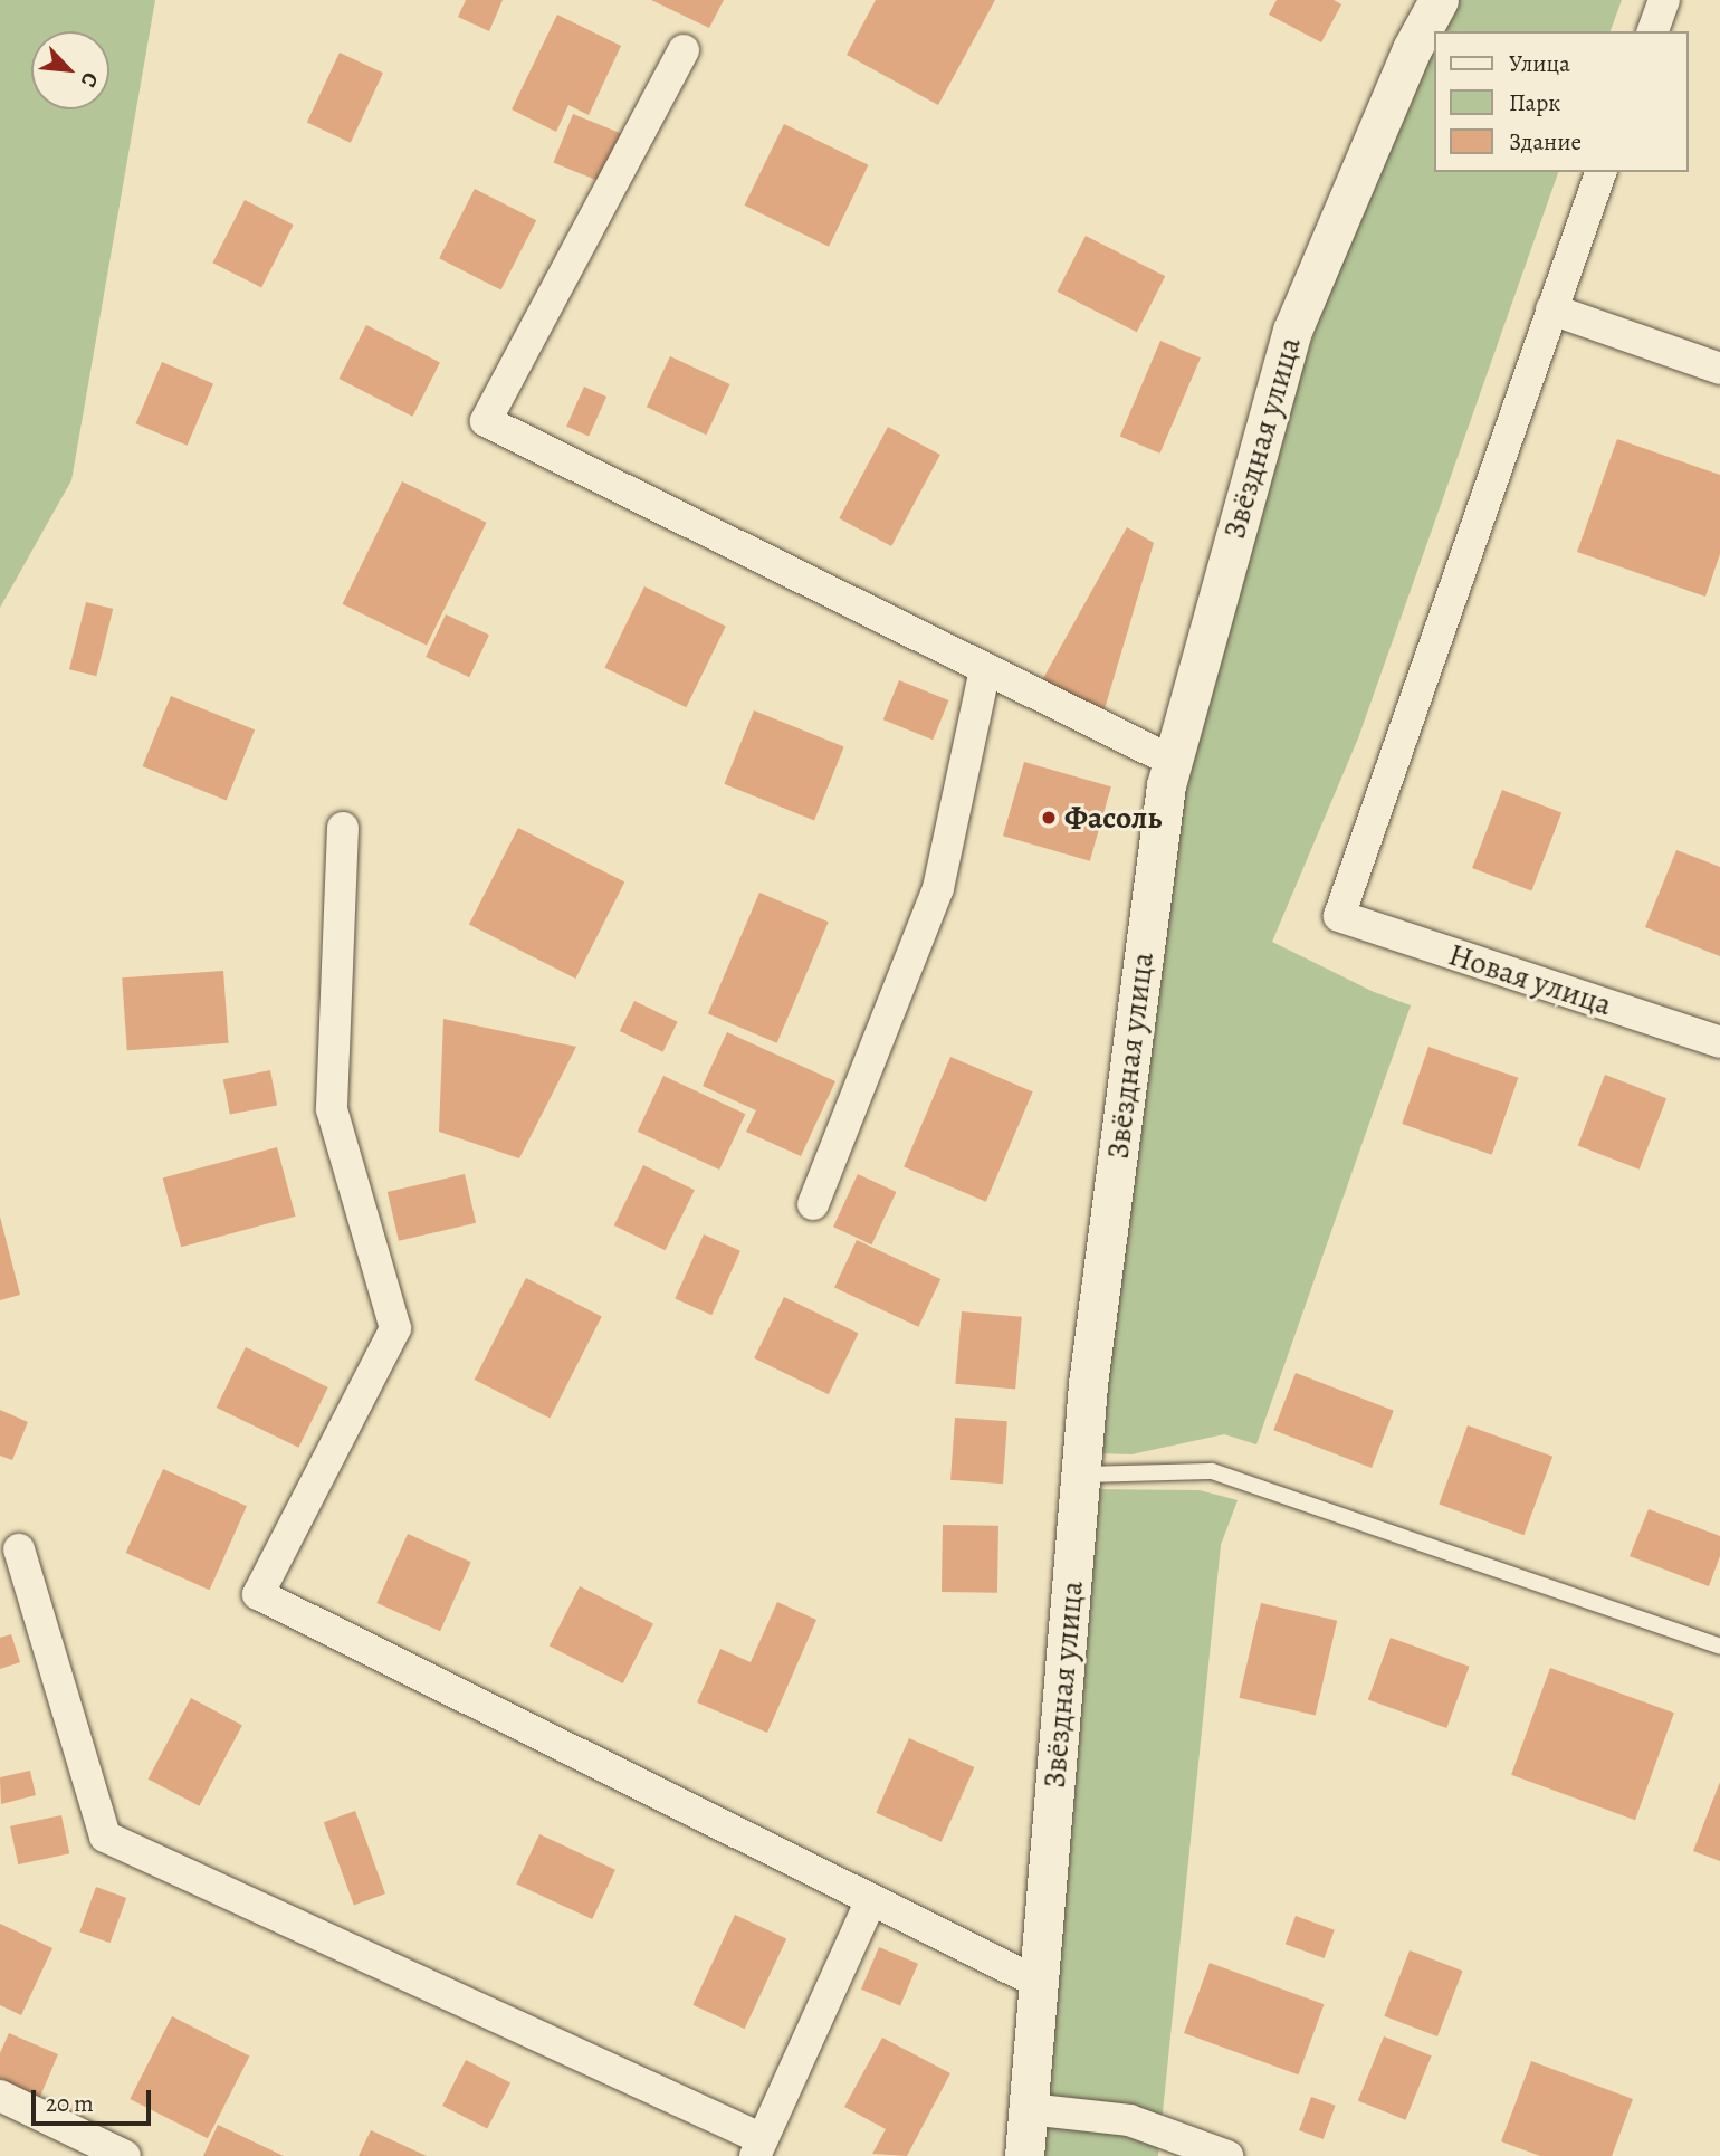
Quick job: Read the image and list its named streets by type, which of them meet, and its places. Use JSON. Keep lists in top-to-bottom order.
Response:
{
  "streets": {
    "street": ["Звёздная улица", "Новая улица"]
  },
  "places": ["Фасоль"],
  "legend": ["Улица", "Парк", "Здание"],
  "scale_bar": "20 m",
  "north": "bottom right"
}
